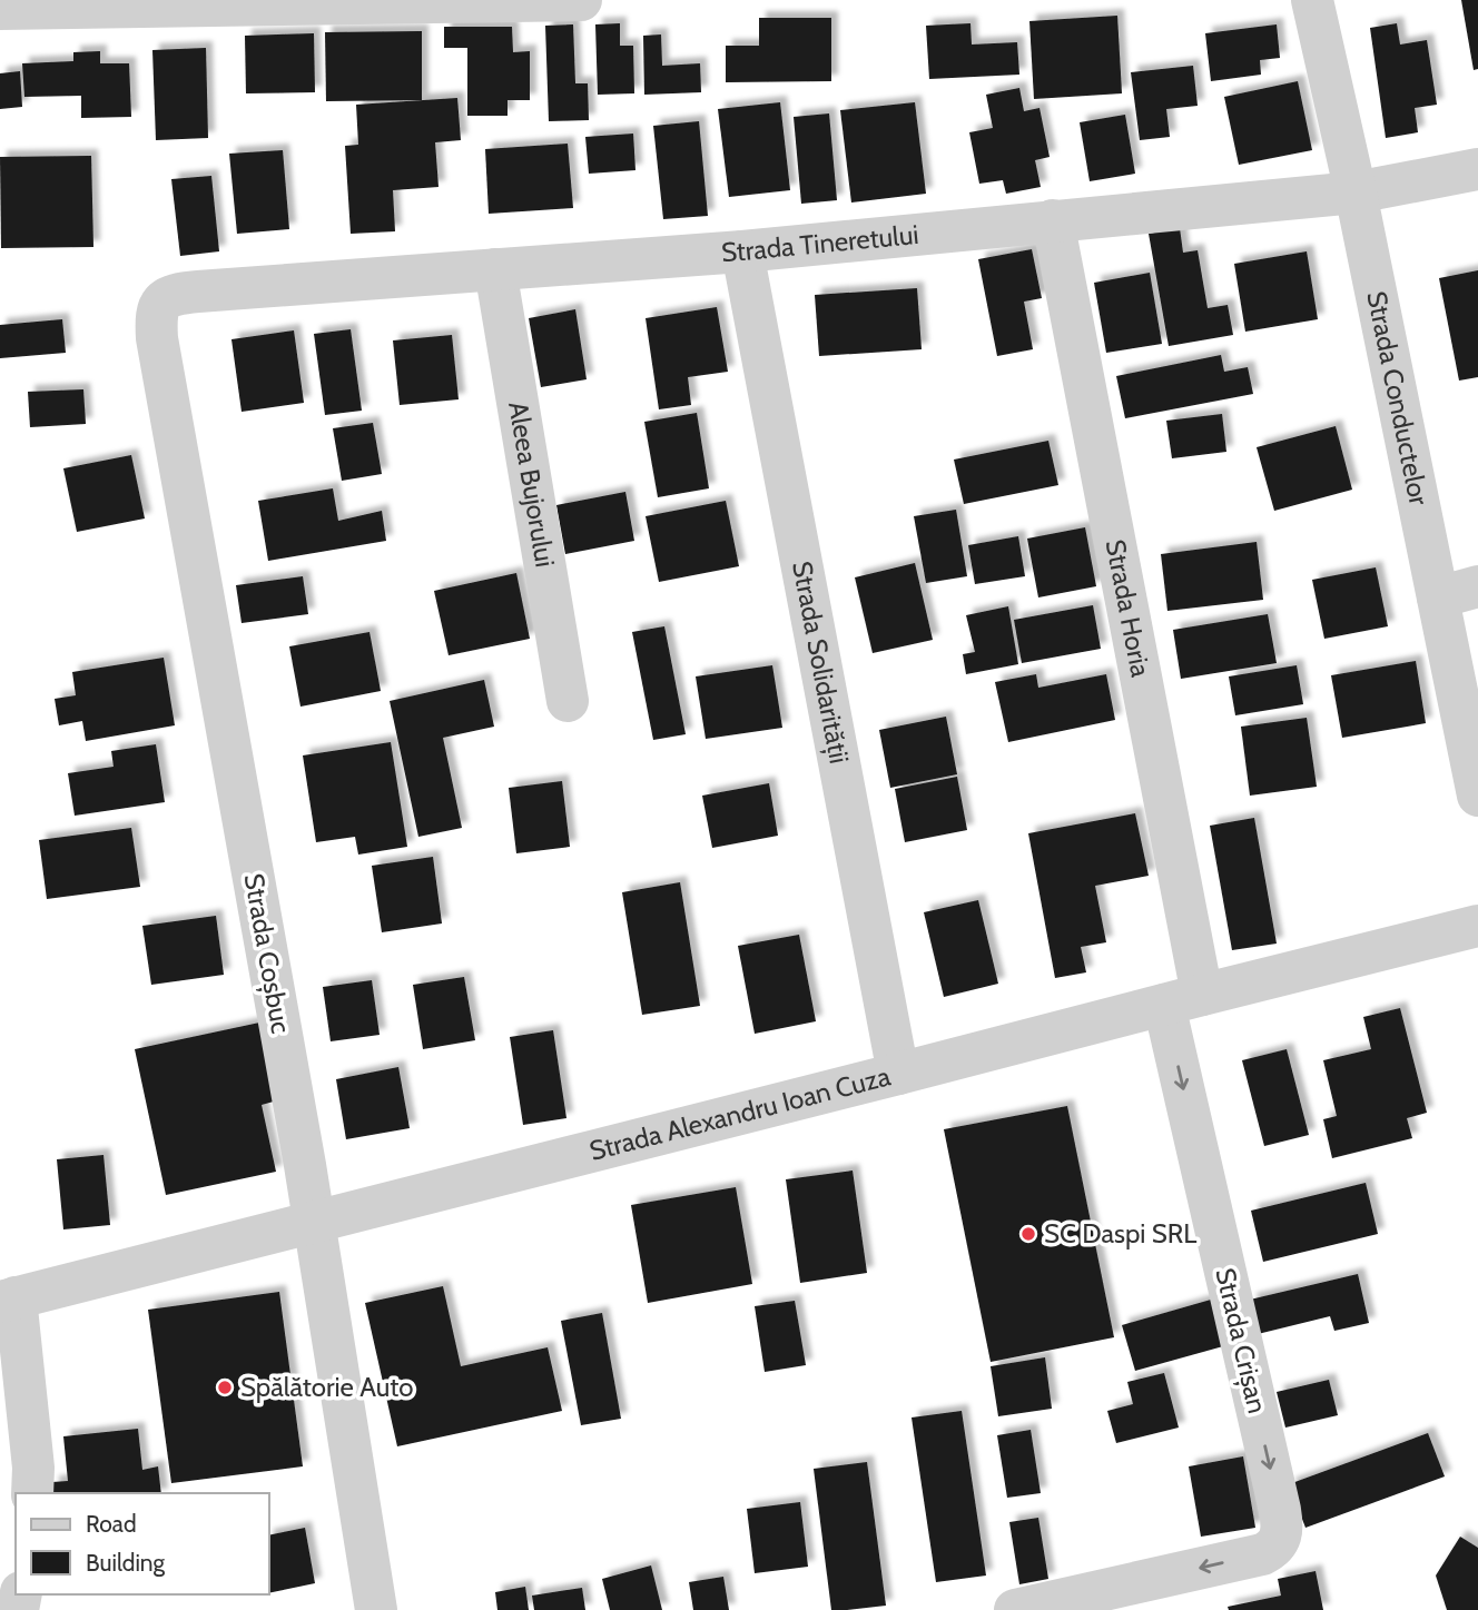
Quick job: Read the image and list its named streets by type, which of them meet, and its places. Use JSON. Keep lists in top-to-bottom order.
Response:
{
  "streets": {
    "street": [
      "Strada Tineretului",
      "Strada Conductelor",
      "Aleea Bujorului",
      "Strada Horia",
      "Strada Solidarității",
      "Strada Coșbuc",
      "Strada Alexandru Ioan Cuza",
      "Strada Crișan"
    ]
  },
  "crossings": [
    ["Strada Tineretului", "Strada Conductelor"],
    ["Strada Tineretului", "Aleea Bujorului"],
    ["Strada Tineretului", "Strada Horia"],
    ["Strada Tineretului", "Strada Solidarității"],
    ["Strada Tineretului", "Strada Coșbuc"],
    ["Strada Horia", "Strada Alexandru Ioan Cuza"],
    ["Strada Horia", "Strada Crișan"],
    ["Strada Solidarității", "Strada Alexandru Ioan Cuza"],
    ["Strada Coșbuc", "Strada Alexandru Ioan Cuza"],
    ["Strada Alexandru Ioan Cuza", "Strada Crișan"]
  ],
  "places": ["SC Daspi SRL", "Spălătorie Auto"],
  "legend": ["Road", "Building"]
}
